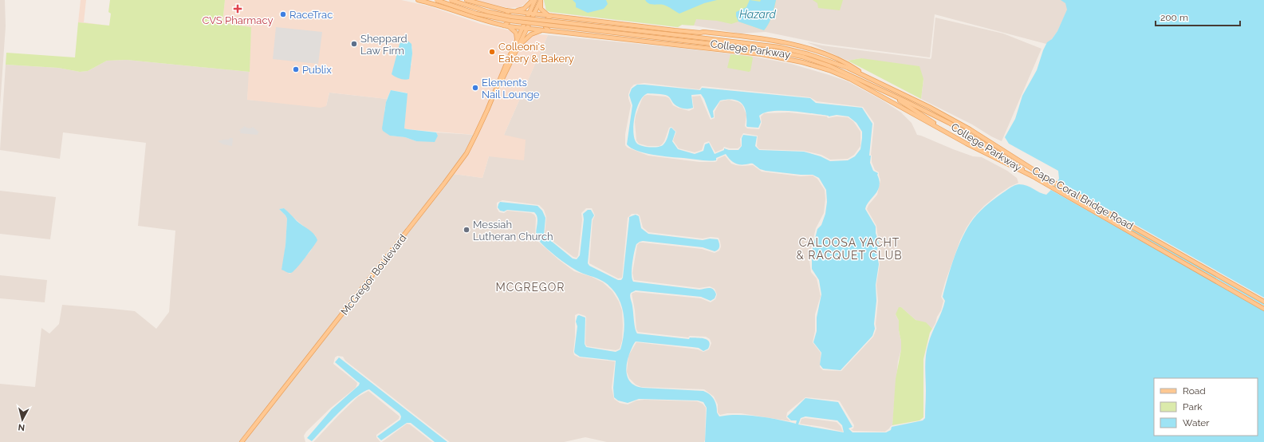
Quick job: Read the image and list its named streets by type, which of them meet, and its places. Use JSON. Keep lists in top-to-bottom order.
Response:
{
  "streets": {
    "main road": ["College Parkway", "Cape Coral Bridge Road", "McGregor Boulevard"]
  },
  "crossings": [
    ["College Parkway", "Cape Coral Bridge Road"]
  ],
  "districts": ["CALOOSA YACHT & RACQUET CLUB", "MCGREGOR"],
  "water": ["Hazard"],
  "places": {
    "health": ["CVS Pharmacy"],
    "other": [
      "RaceTrac",
      "Sheppard Law Firm",
      "Colleoni's Eatery & Bakery",
      "Publix",
      "Elements Nail Lounge",
      "Messiah Lutheran Church"
    ]
  },
  "legend": ["Road", "Park", "Water"],
  "scale_bar": "200 m",
  "north": "bottom"
}
